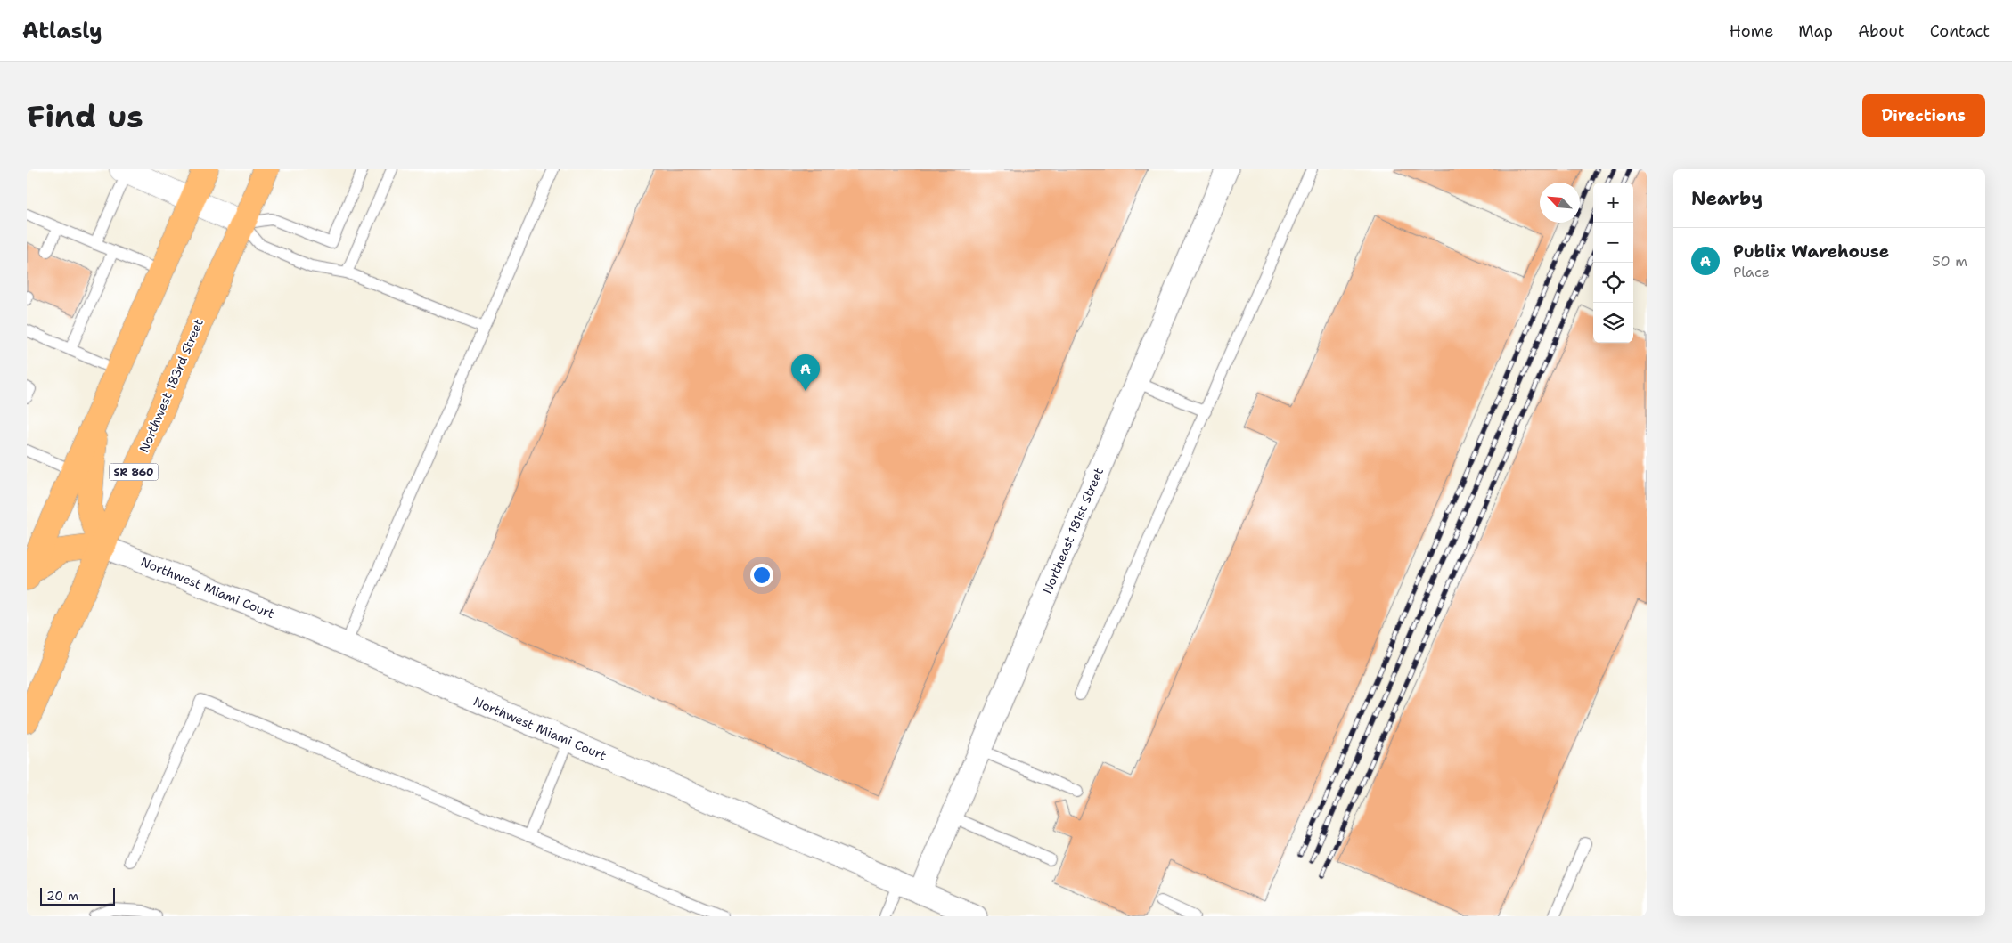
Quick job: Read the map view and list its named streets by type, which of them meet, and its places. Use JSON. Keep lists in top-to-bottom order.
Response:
{
  "streets": {
    "main road": ["Northwest 183rd Street", "SR 860"],
    "street": ["Northeast 181st Street", "Northwest Miami Court"]
  },
  "crossings": [
    ["Northwest 183rd Street", "SR 860"],
    ["Northwest 183rd Street", "Northwest Miami Court"],
    ["Northeast 181st Street", "Northwest Miami Court"]
  ],
  "scale_bar": "20 m",
  "north": "top left",
  "page": {
    "header": "Atlasly",
    "nav": [
      "Home",
      "Map",
      "About",
      "Contact"
    ],
    "buttons": "Directions",
    "title": "Find us",
    "heading": "Nearby",
    "map_buttons": ["+", "−"],
    "list": [
      {
        "mark": "A",
        "name": "Publix Warehouse",
        "note": "Place",
        "value": "50 m"
      }
    ],
    "pins": "A",
    "scale": "20 m"
  }
}
